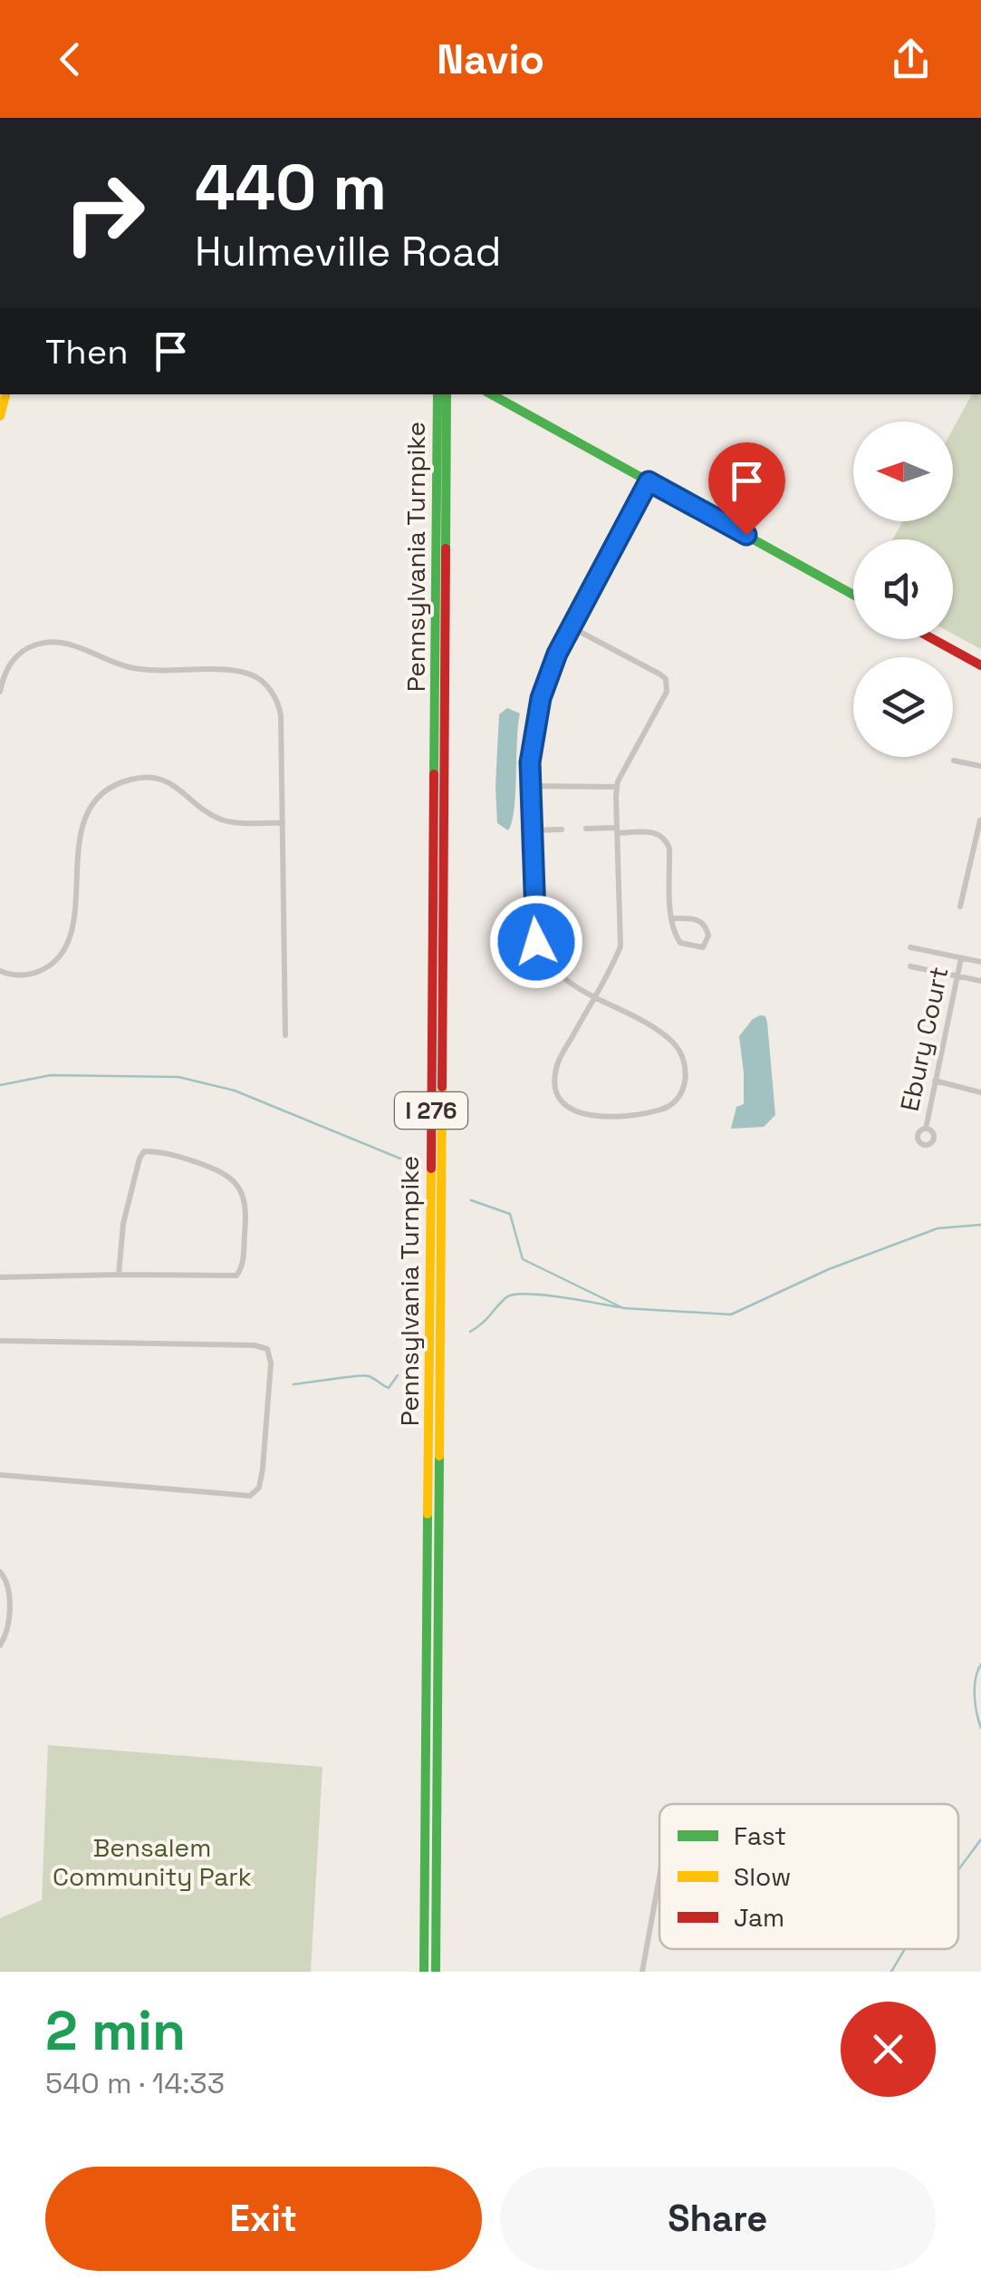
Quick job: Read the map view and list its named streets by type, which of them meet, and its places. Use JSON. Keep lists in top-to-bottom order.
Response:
{
  "streets": {
    "main road": ["Pennsylvania Turnpike", "I 276"],
    "street": ["Ebury Court"]
  },
  "parks": ["Bensalem Community Park"],
  "legend": ["Fast", "Slow", "Jam"],
  "north": "left",
  "page": {
    "header": "Navio",
    "turn": ["440 m", "Hulmeville Road"],
    "then": "Then",
    "heading": ["2 min", "540 m · 14:33"],
    "buttons": ["Exit", "Share"]
  }
}
